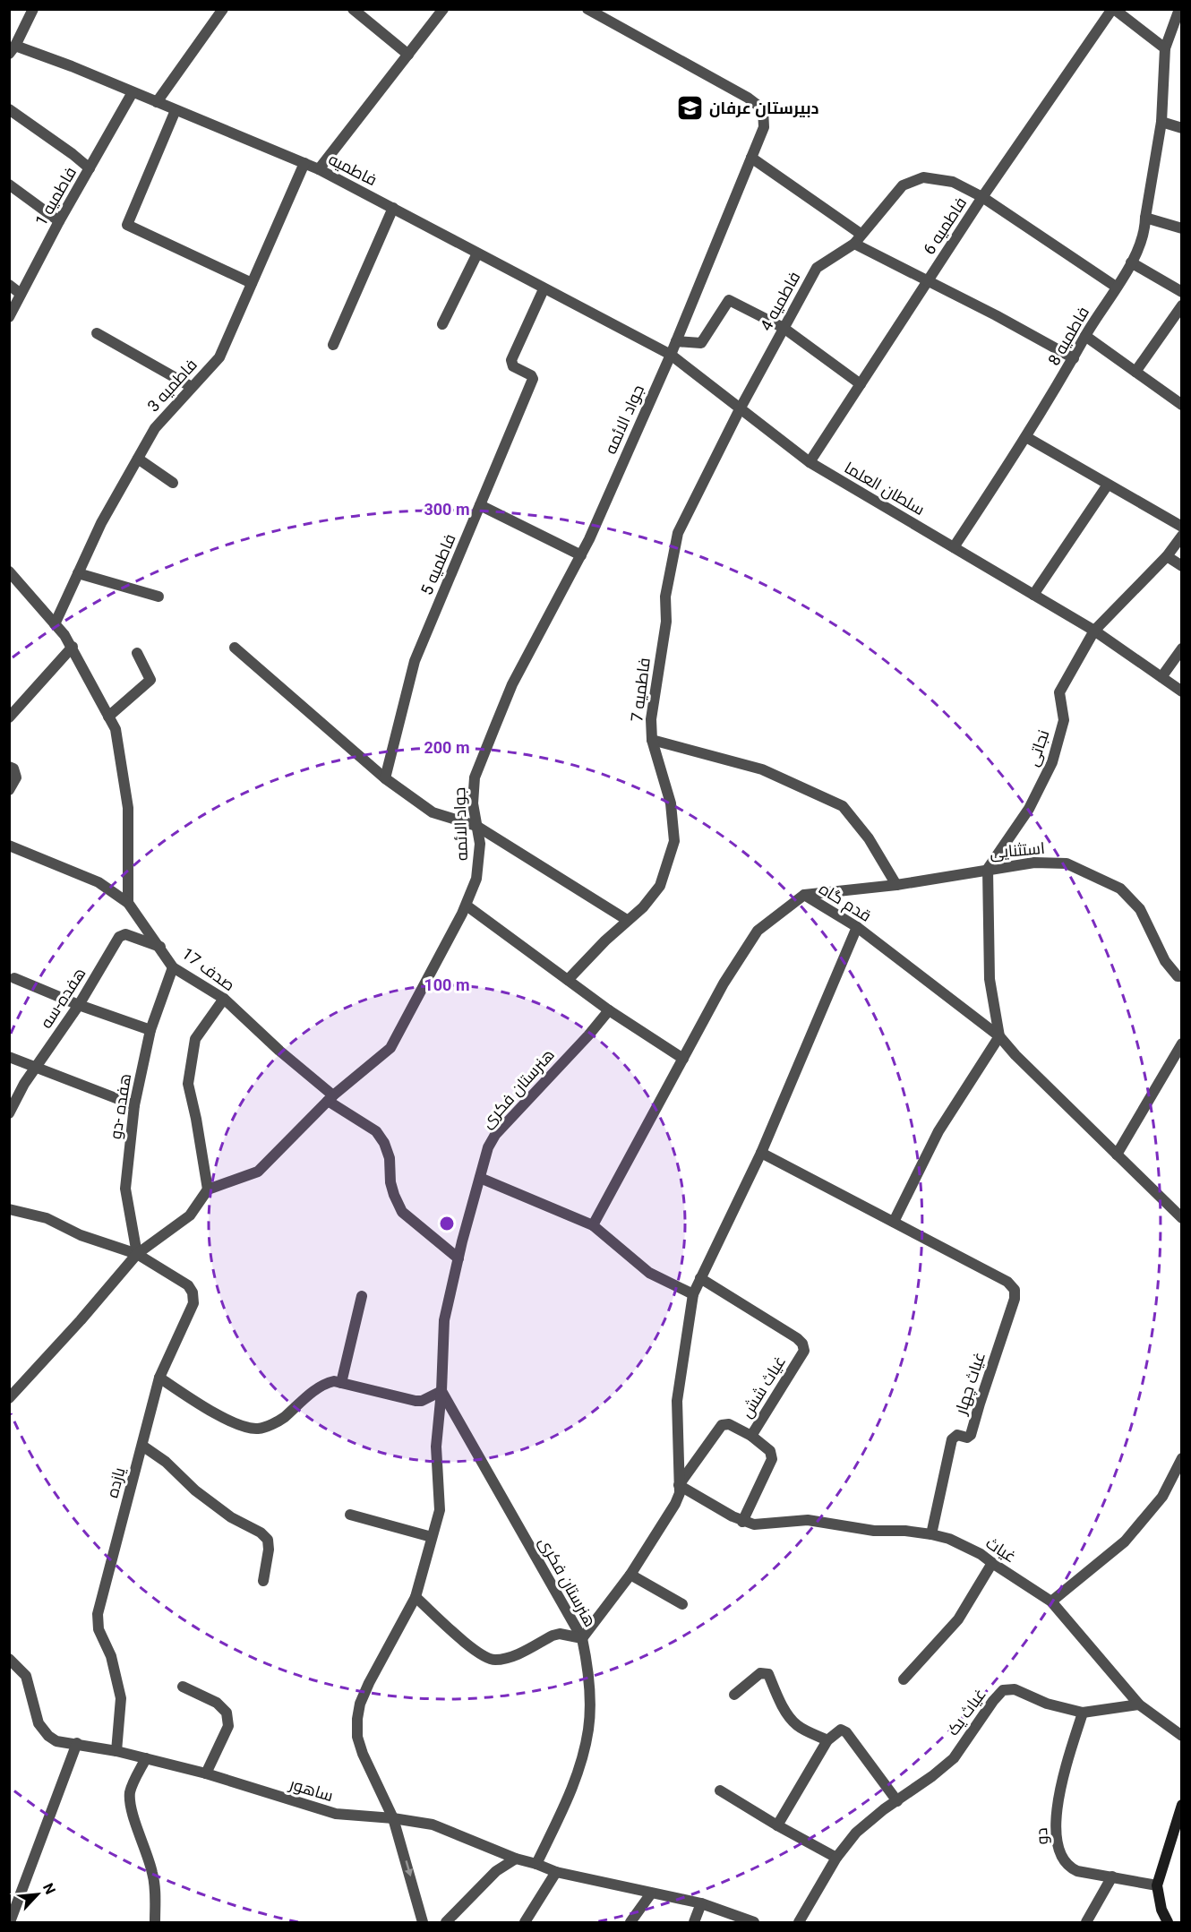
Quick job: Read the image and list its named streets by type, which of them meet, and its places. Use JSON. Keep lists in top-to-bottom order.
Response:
{
  "streets": {
    "street": [
      "فاطمیه",
      "فاطمیه 1",
      "فاطمیه 6",
      "فاطمیه 4",
      "فاطمیه 8",
      "فاطمیه 3",
      "جواد الائمه",
      "سلطان العلما",
      "فاطمیه 5",
      "فاطمیه 7",
      "نجاتی",
      "استثنایی",
      "قدم گاه",
      "صدف 17",
      "هفده-سه",
      "هنرستان فکری",
      "هفده -دو",
      "غیاث چهار",
      "غیاث شش",
      "یازده",
      "غیاث",
      "غیاث یک",
      "ساهور",
      "دو"
    ]
  },
  "crossings": [
    ["فاطمیه", "فاطمیه 1"],
    ["فاطمیه", "فاطمیه 3"],
    ["فاطمیه", "جواد الائمه"],
    ["فاطمیه", "سلطان العلما"],
    ["فاطمیه", "فاطمیه 5"],
    ["فاطمیه 6", "سلطان العلما"],
    ["فاطمیه 4", "سلطان العلما"],
    ["فاطمیه 4", "فاطمیه 7"],
    ["فاطمیه 8", "سلطان العلما"],
    ["جواد الائمه", "سلطان العلما"],
    ["جواد الائمه", "صدف 17"],
    ["سلطان العلما", "فاطمیه 7"],
    ["سلطان العلما", "نجاتی"],
    ["نجاتی", "استثنایی"],
    ["استثنایی", "قدم گاه"],
    ["صدف 17", "هفده-سه"],
    ["صدف 17", "هنرستان فکری"],
    ["صدف 17", "هفده -دو"],
    ["هنرستان فکری", "ساهور"],
    ["هفده -دو", "یازده"],
    ["غیاث چهار", "غیاث"],
    ["غیاث شش", "غیاث"],
    ["یازده", "ساهور"],
    ["غیاث", "غیاث یک"],
    ["غیاث یک", "دو"]
  ],
  "places": {
    "school or university": ["دبیرستان عرفان"]
  },
  "north": "top right",
  "rings": ["300 m", "200 m", "100 m"]
}
